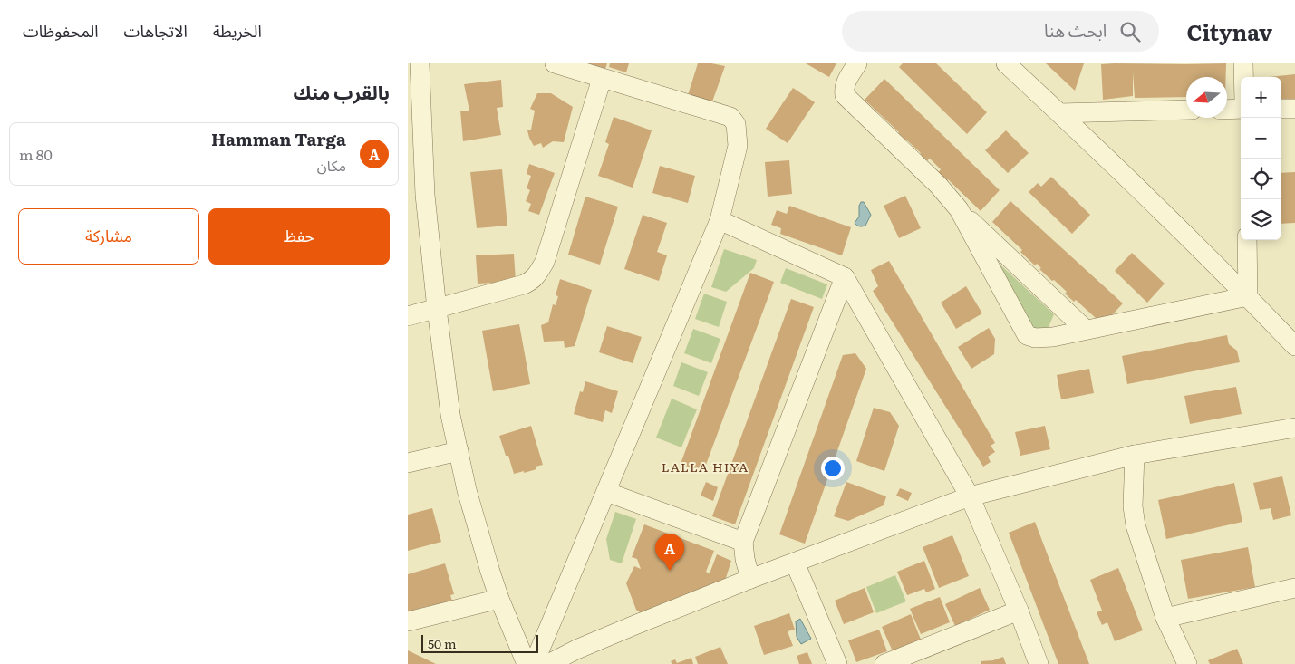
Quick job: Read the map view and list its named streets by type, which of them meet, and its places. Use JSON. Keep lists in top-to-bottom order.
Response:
{
  "districts": ["LALLA HIYA"],
  "scale_bar": "50 m",
  "north": "left",
  "page": {
    "header": "Citynav",
    "search": "ابحث هنا",
    "nav": ["الخريطة", "الاتجاهات", "المحفوظات"],
    "heading": "بالقرب منك",
    "map_buttons": ["+", "−"],
    "list": [
      {
        "mark": "A",
        "name": "Hamman Targa",
        "note": "مكان",
        "value": "80 m"
      }
    ],
    "buttons": ["حفظ", "مشاركة"],
    "pins": "A",
    "scale": "50 m"
  }
}
